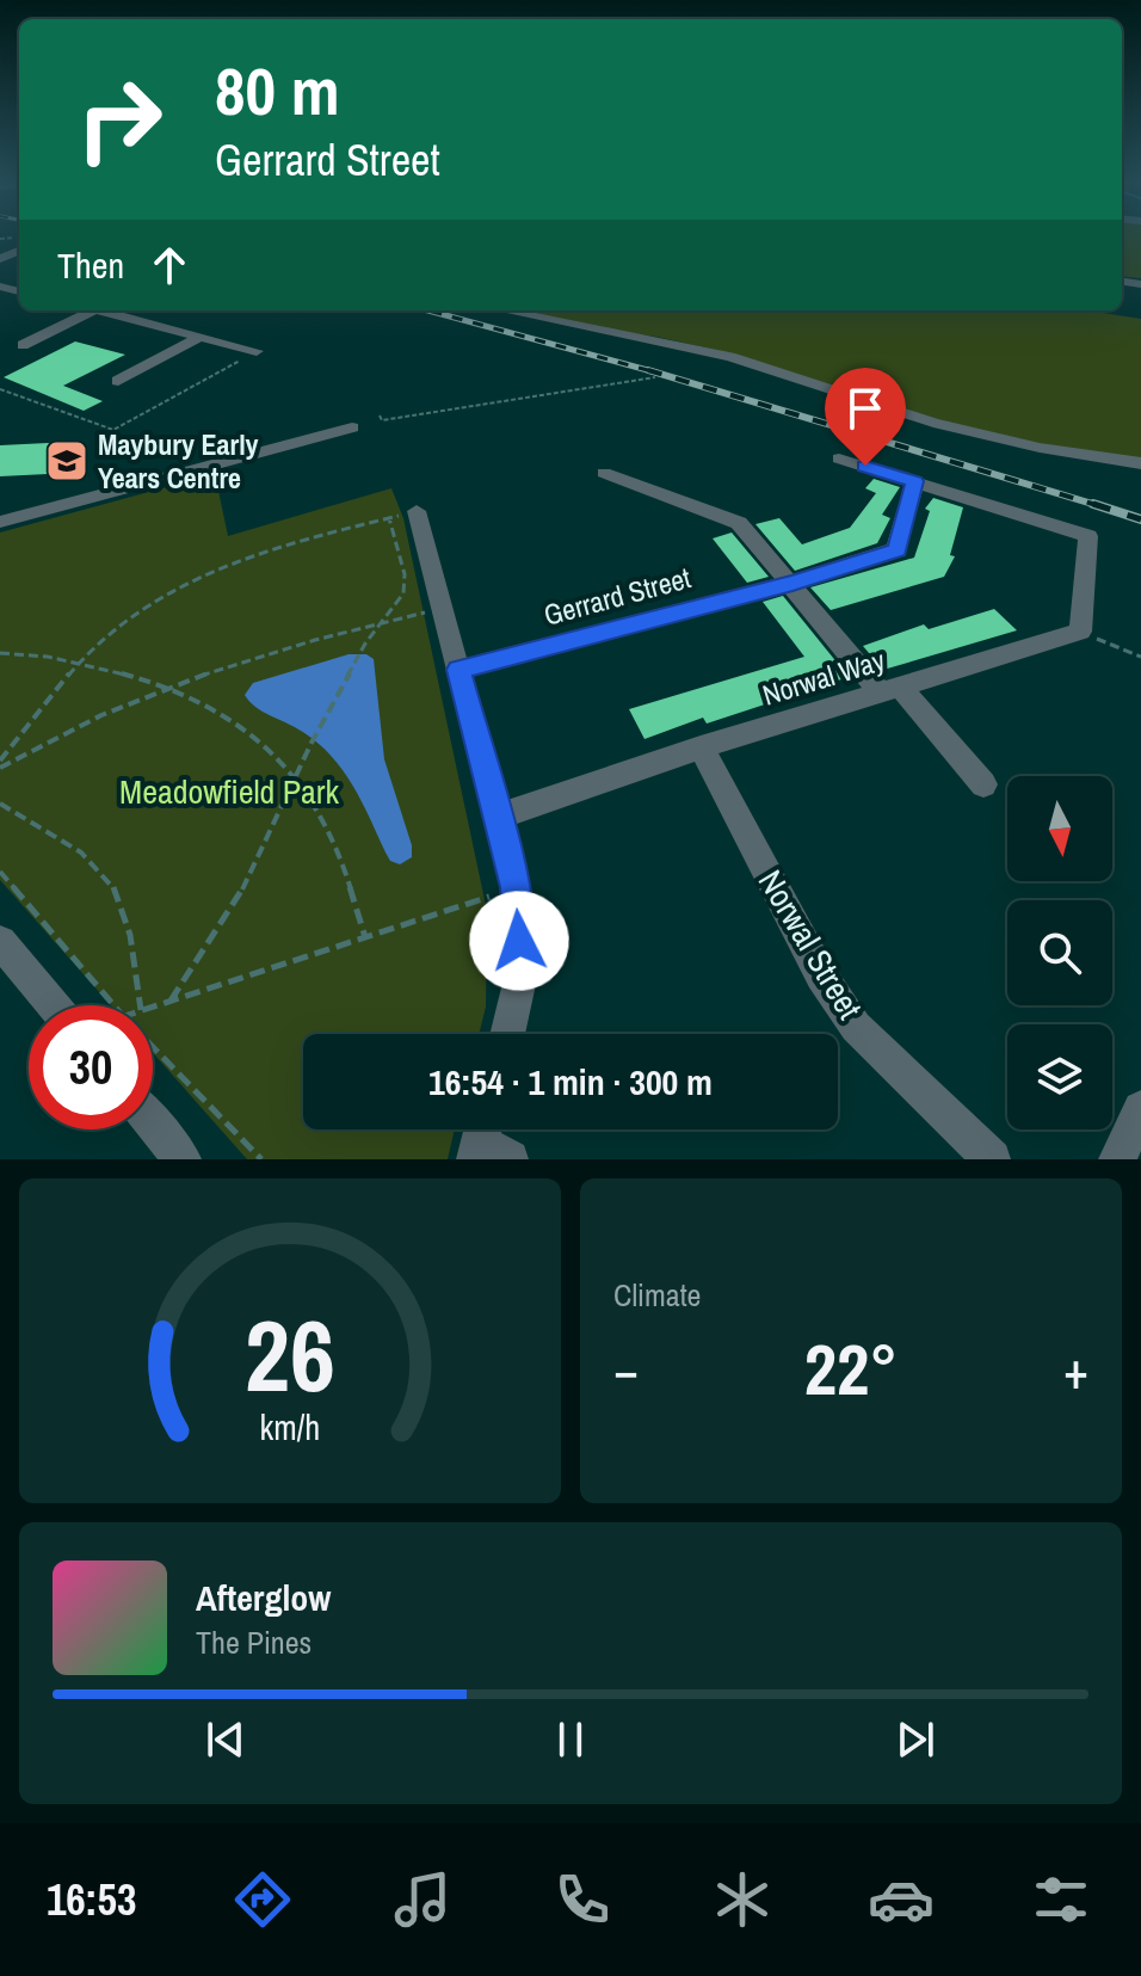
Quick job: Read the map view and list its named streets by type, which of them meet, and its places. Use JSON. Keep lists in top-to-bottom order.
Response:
{
  "streets": {
    "street": ["Gerrard Street", "Norwal Way", "Norwal Street"]
  },
  "crossings": [
    ["Norwal Way", "Norwal Street"]
  ],
  "parks": ["Meadowfield Park"],
  "places": {
    "school or university": ["Maybury Early Years Centre"]
  },
  "north": "bottom",
  "page": {
    "turn": ["80 m", "Gerrard Street"],
    "then": "Then",
    "limit": "30",
    "trip": "16:54 · 1 min · 300 m",
    "tile": "Climate",
    "heat": ["−", "22°", "+"],
    "song": ["Afterglow", "The Pines"],
    "tabs": "16:53",
    "gauge": ["26", "km/h"]
  }
}
